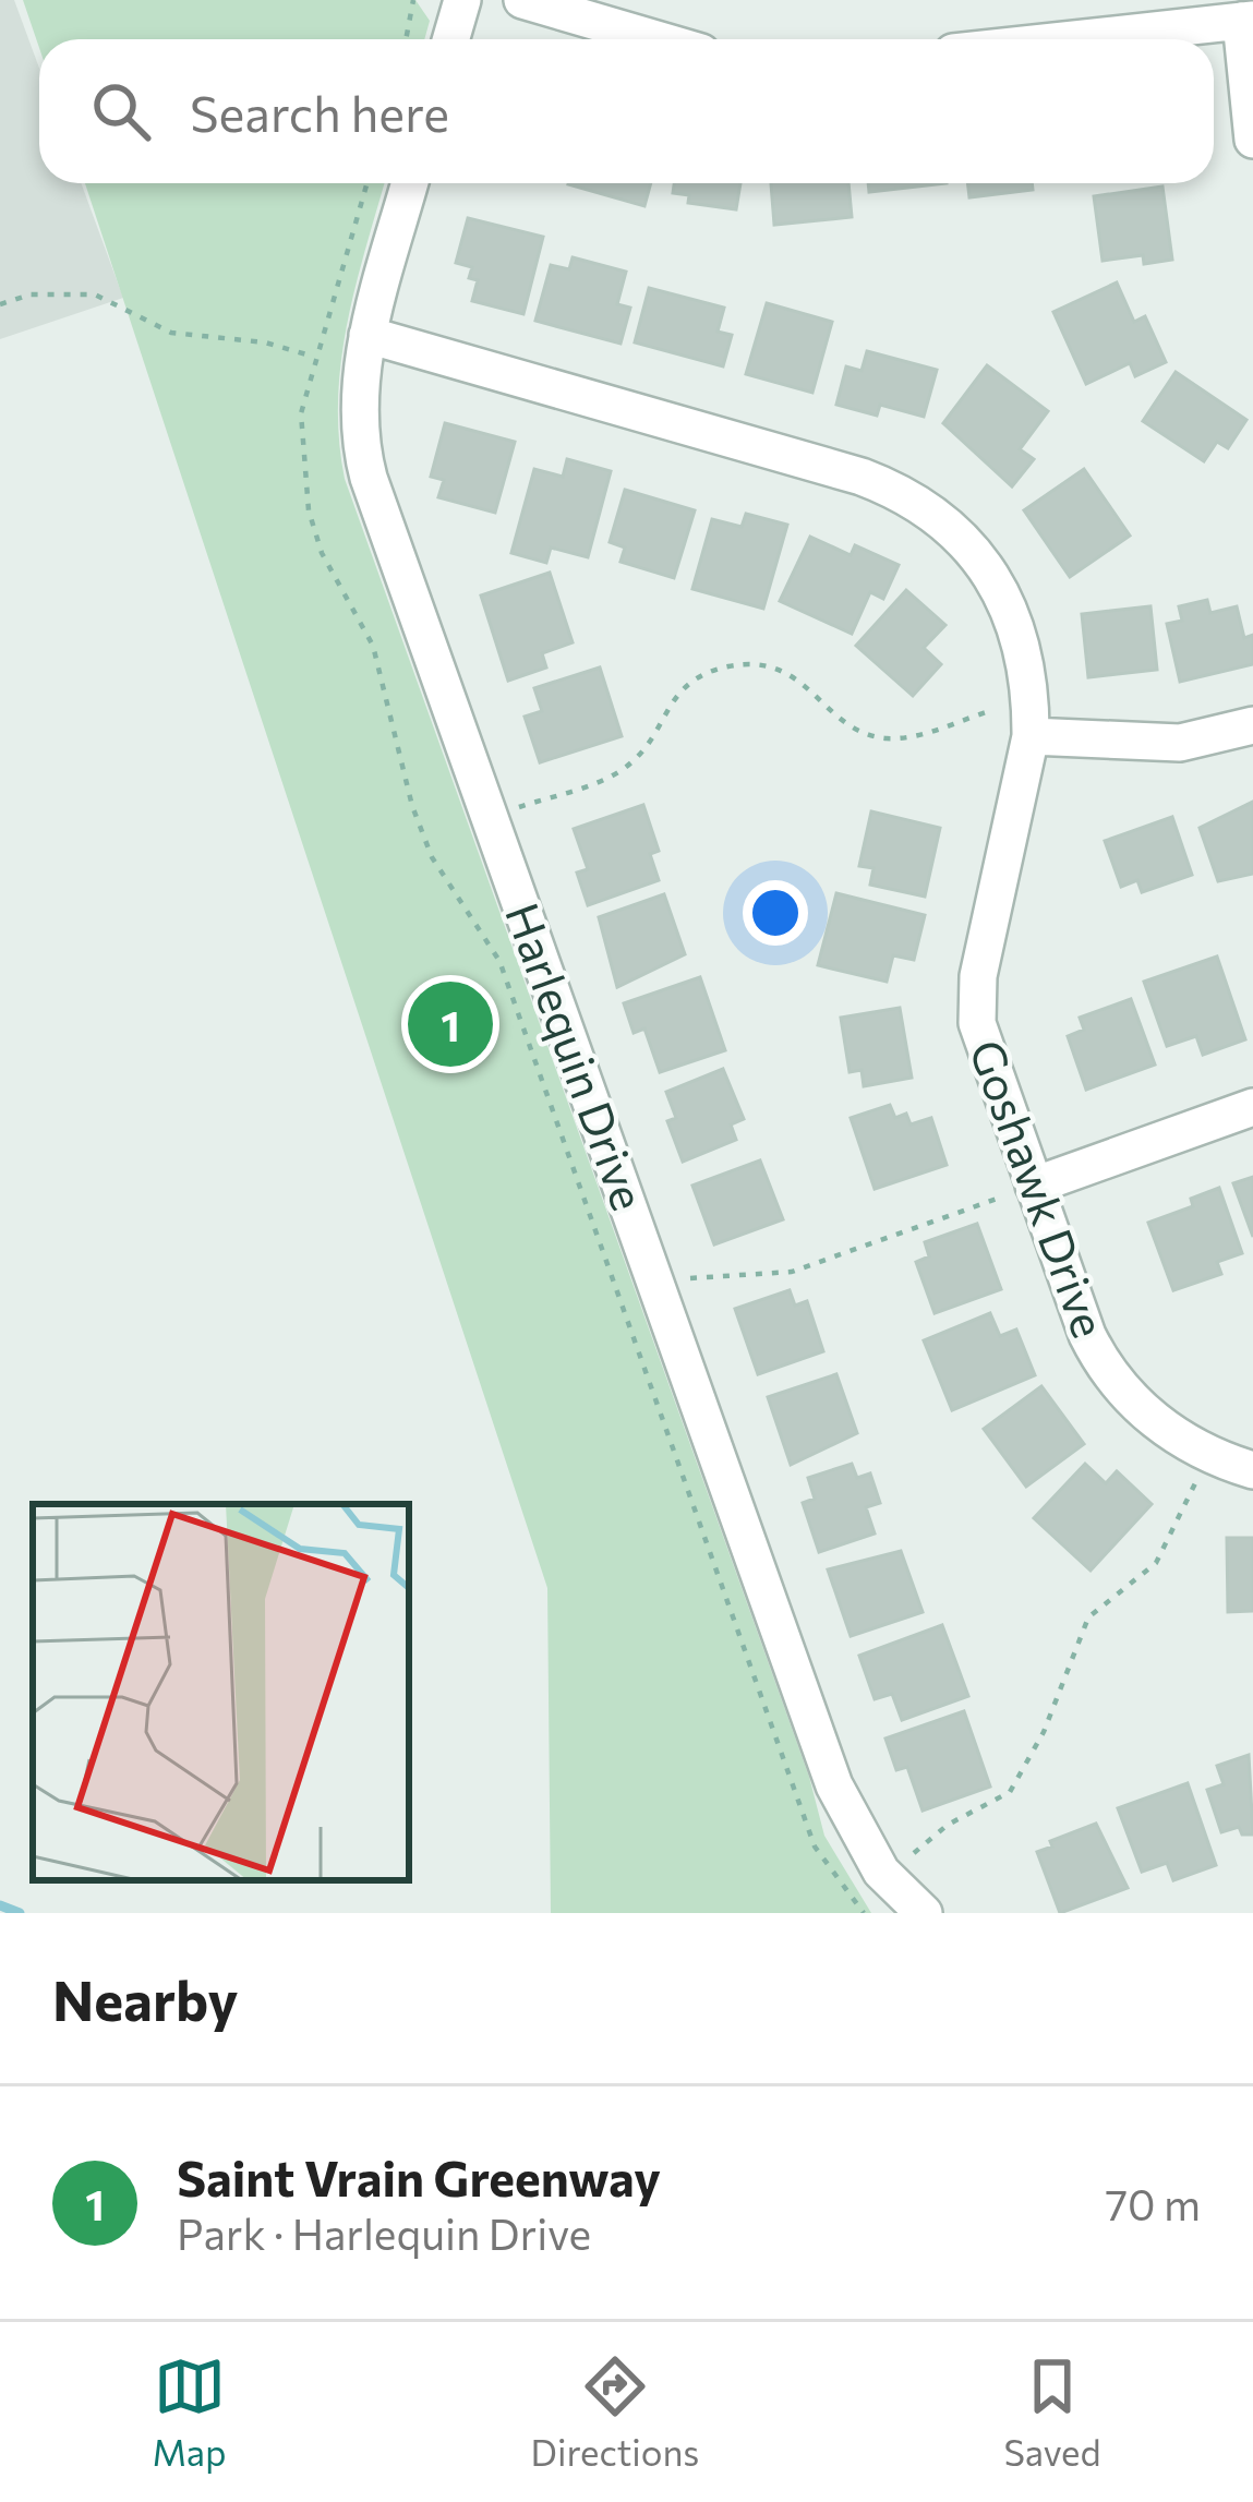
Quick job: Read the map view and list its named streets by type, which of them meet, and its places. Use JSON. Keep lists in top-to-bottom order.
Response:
{
  "streets": {
    "street": ["Harlequin Drive", "Goshawk Drive"]
  },
  "crossings": [
    ["Harlequin Drive", "Goshawk Drive"]
  ],
  "page": {
    "search": "Search here",
    "pins": "1",
    "heading": "Nearby",
    "list": [
      {
        "mark": "1",
        "name": "Saint Vrain Greenway",
        "note": "Park · Harlequin Drive",
        "value": "70 m"
      }
    ],
    "nav": ["Map", "Directions", "Saved"]
  }
}
